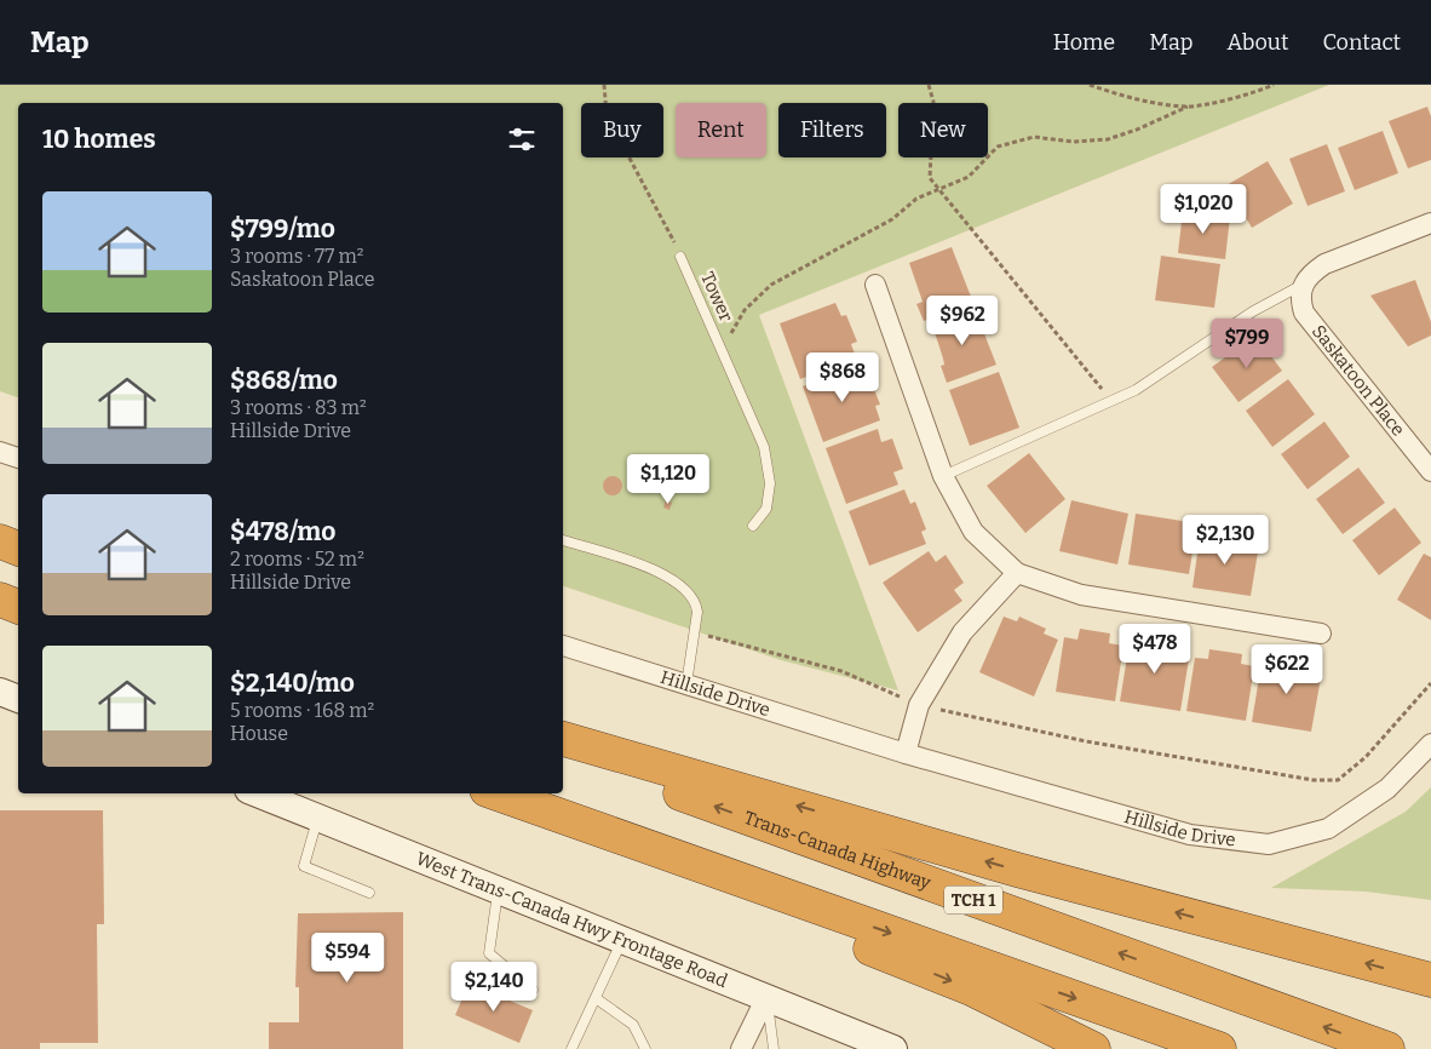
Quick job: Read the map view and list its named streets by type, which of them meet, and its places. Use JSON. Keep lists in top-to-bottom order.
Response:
{
  "streets": {
    "highway": ["Trans-Canada Highway", "TCH 1"],
    "street": ["Saskatoon Place", "Hillside Drive", "West Trans-Canada Hwy Frontage Road"],
    "lane": ["Tower"]
  },
  "page": {
    "header": "Map",
    "nav": [
      "Home",
      "Map",
      "About",
      "Contact"
    ],
    "chip": [
      "Buy",
      "Rent",
      "Filters",
      "New"
    ],
    "heading": "10 homes",
    "list": [
      {
        "name": "$799/mo",
        "note": "3 rooms · 77 m² · Saskatoon Place"
      },
      {
        "name": "$868/mo",
        "note": "3 rooms · 83 m² · Hillside Drive"
      },
      {
        "name": "$478/mo",
        "note": "2 rooms · 52 m² · Hillside Drive"
      },
      {
        "name": "$2,140/mo",
        "note": "5 rooms · 168 m² · House"
      }
    ],
    "price": [
      "$1,020",
      "$962",
      "$799",
      "$868",
      "$1,120",
      "$2,130",
      "$478",
      "$622",
      "$594",
      "$2,140"
    ]
  }
}
